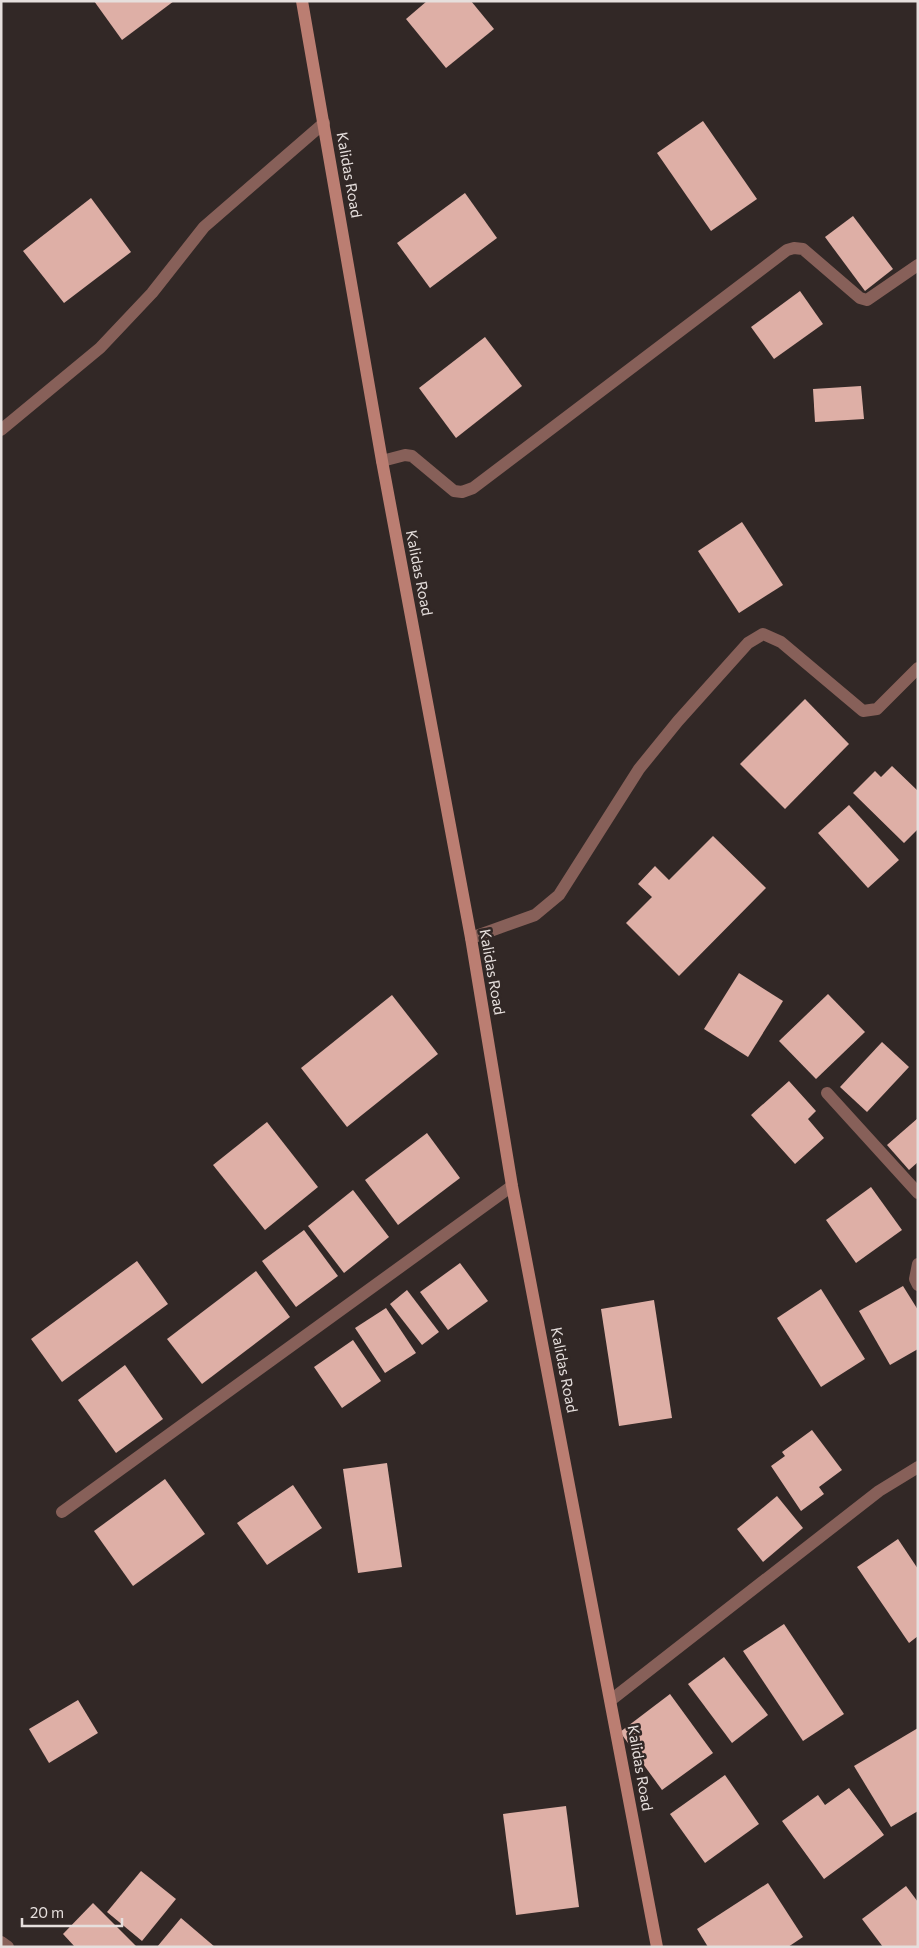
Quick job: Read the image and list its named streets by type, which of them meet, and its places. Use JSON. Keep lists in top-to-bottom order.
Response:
{
  "streets": {
    "street": ["Kalidas Road"]
  },
  "scale_bar": "20 m"
}
